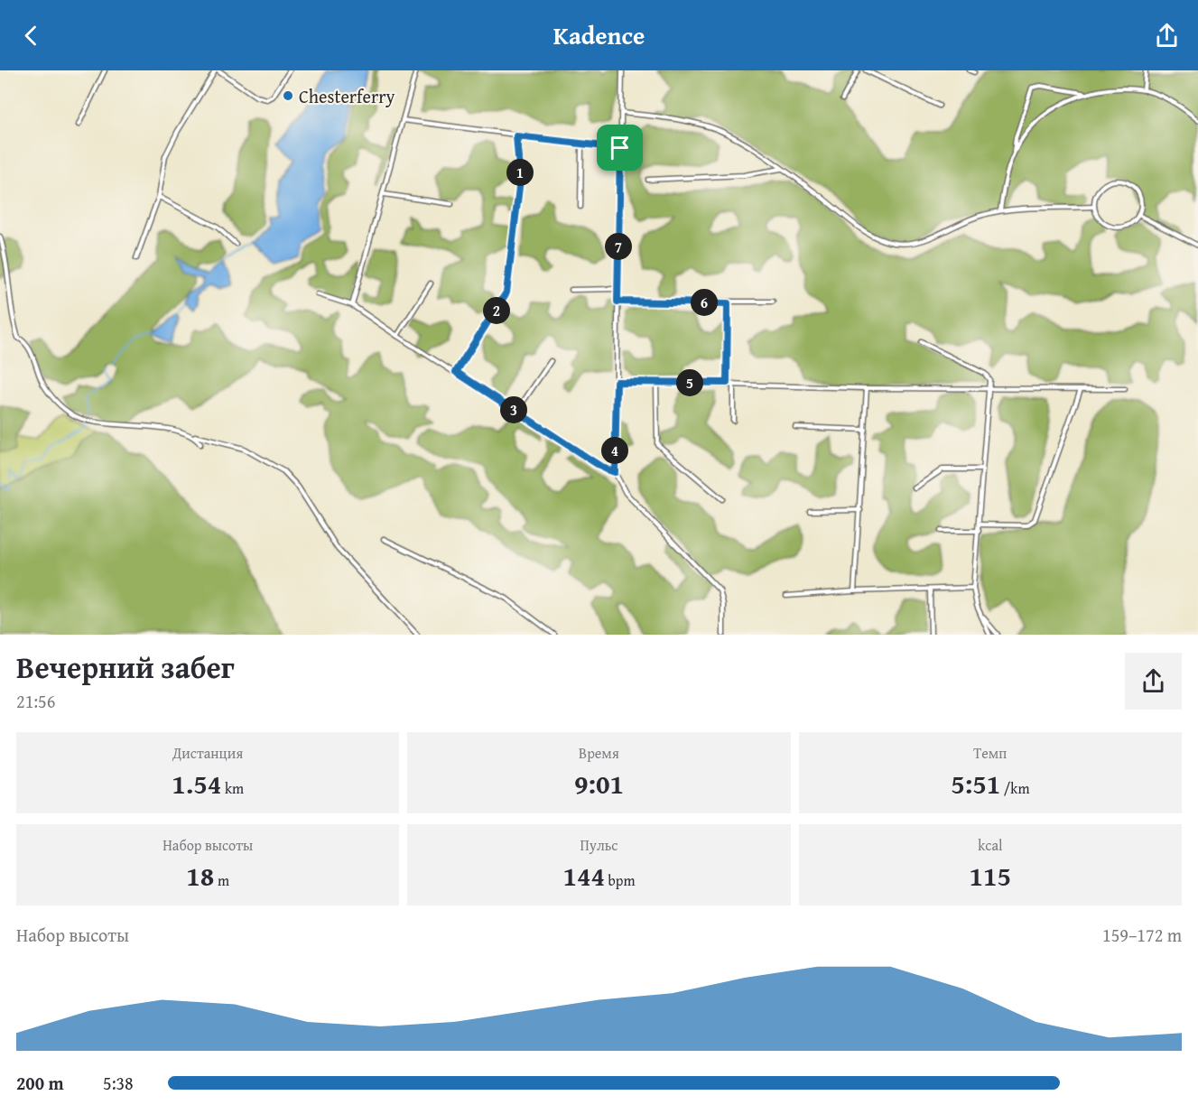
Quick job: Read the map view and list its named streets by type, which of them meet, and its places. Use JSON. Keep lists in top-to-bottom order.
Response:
{
  "places": ["Chesterferry"],
  "page": {
    "header": "Kadence",
    "pins": [
      "1",
      "7",
      "6",
      "2",
      "5",
      "3",
      "4"
    ],
    "heading": ["Вечерний забег", "21:56"],
    "stats": [
      ["Дистанция", "1.54 km"],
      ["Время", "9:01"],
      ["Темп", "5:51 /km"],
      ["Набор высоты", "18 m"],
      ["Пульс", "144 bpm"],
      ["kcal", "115"]
    ],
    "chart": ["Набор высоты", "159–172 m"],
    "list": [
      {
        "name": "200 m",
        "note": "5:38"
      }
    ]
  }
}
